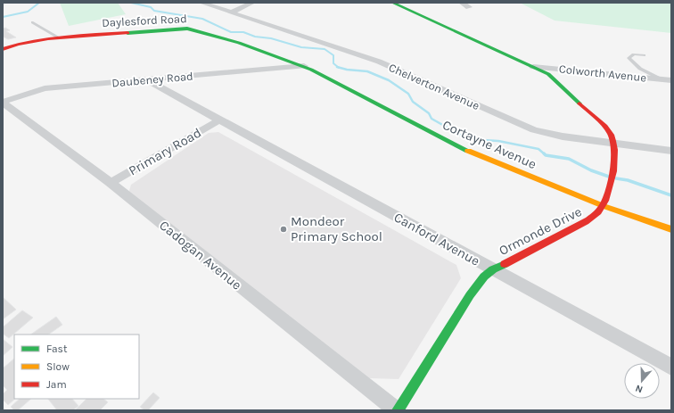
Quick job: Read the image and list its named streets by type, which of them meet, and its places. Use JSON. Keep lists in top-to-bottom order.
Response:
{
  "streets": {
    "street": [
      "Daylesford Road",
      "Colworth Avenue",
      "Daubeney Road",
      "Chelverton Avenue",
      "Cortayne Avenue",
      "Primary Road",
      "Ormonde Drive",
      "Canford Avenue",
      "Cadogan Avenue"
    ]
  },
  "crossings": [
    ["Daylesford Road", "Daubeney Road"],
    ["Daylesford Road", "Cortayne Avenue"],
    ["Colworth Avenue", "Ormonde Drive"],
    ["Daubeney Road", "Cortayne Avenue"],
    ["Daubeney Road", "Canford Avenue"],
    ["Daubeney Road", "Cadogan Avenue"],
    ["Chelverton Avenue", "Ormonde Drive"],
    ["Cortayne Avenue", "Ormonde Drive"],
    ["Primary Road", "Canford Avenue"],
    ["Primary Road", "Cadogan Avenue"],
    ["Ormonde Drive", "Canford Avenue"],
    ["Ormonde Drive", "Cadogan Avenue"]
  ],
  "places": ["Mondeor Primary School"],
  "legend": ["Fast", "Slow", "Jam"],
  "north": "bottom"
}
